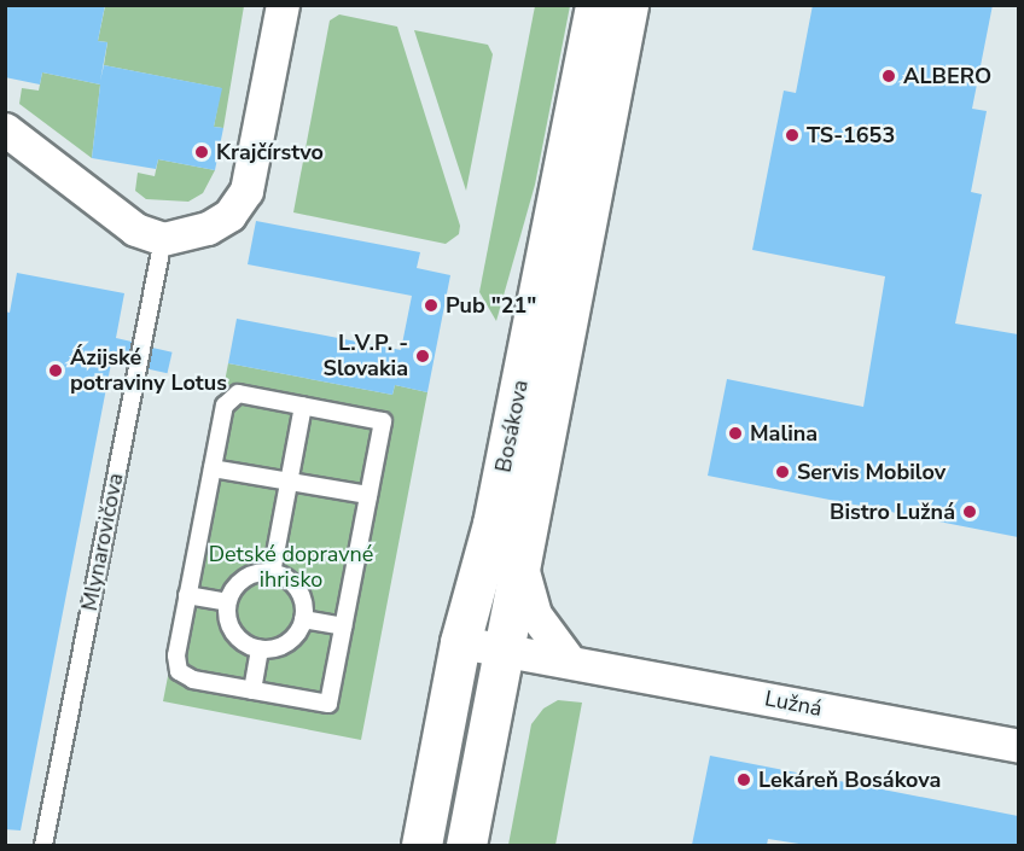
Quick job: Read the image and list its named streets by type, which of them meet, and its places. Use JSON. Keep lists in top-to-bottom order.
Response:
{
  "streets": {
    "street": ["Bosákova", "Lužná"],
    "lane": ["Mlynarovičova"]
  },
  "crossings": [
    ["Bosákova", "Lužná"]
  ],
  "parks": ["Detské dopravné ihrisko"],
  "places": [
    "ALBERO",
    "TS-1653",
    "Krajčírstvo",
    "Pub \"21\"",
    "L.V.P. - Slovakia",
    "Ázijské potraviny Lotus",
    "Malina",
    "Servis Mobilov",
    "Bistro Lužná",
    "Lekáreň Bosákova"
  ]
}
